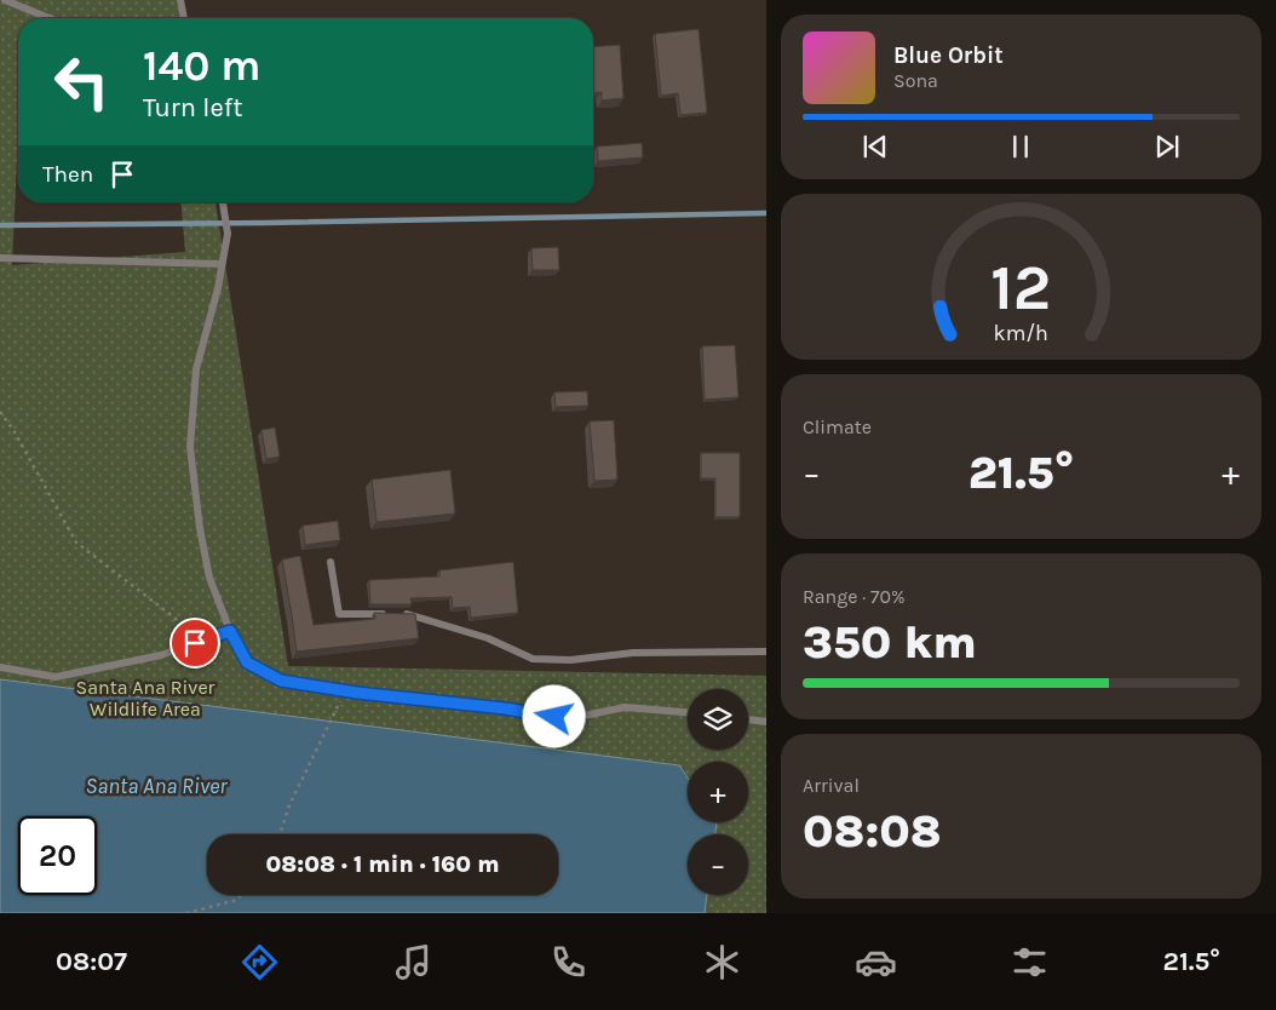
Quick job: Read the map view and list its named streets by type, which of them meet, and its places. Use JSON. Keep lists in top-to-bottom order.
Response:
{
  "water": ["Santa Ana River"],
  "parks": ["Santa Ana River Wildlife Area"],
  "page": {
    "turn": ["140 m", "Turn left"],
    "song": ["Blue Orbit", "Sona"],
    "then": "Then",
    "tile": [
      "Climate",
      ["Range · 70%", "350 km"],
      ["Arrival", "08:08"]
    ],
    "heat": ["−", "21.5°", "+"],
    "map_buttons": ["+", "−"],
    "limit": "20",
    "trip": "08:08 · 1 min · 160 m",
    "tabs": ["08:07", "21.5°"],
    "gauge": ["12", "km/h"]
  }
}
